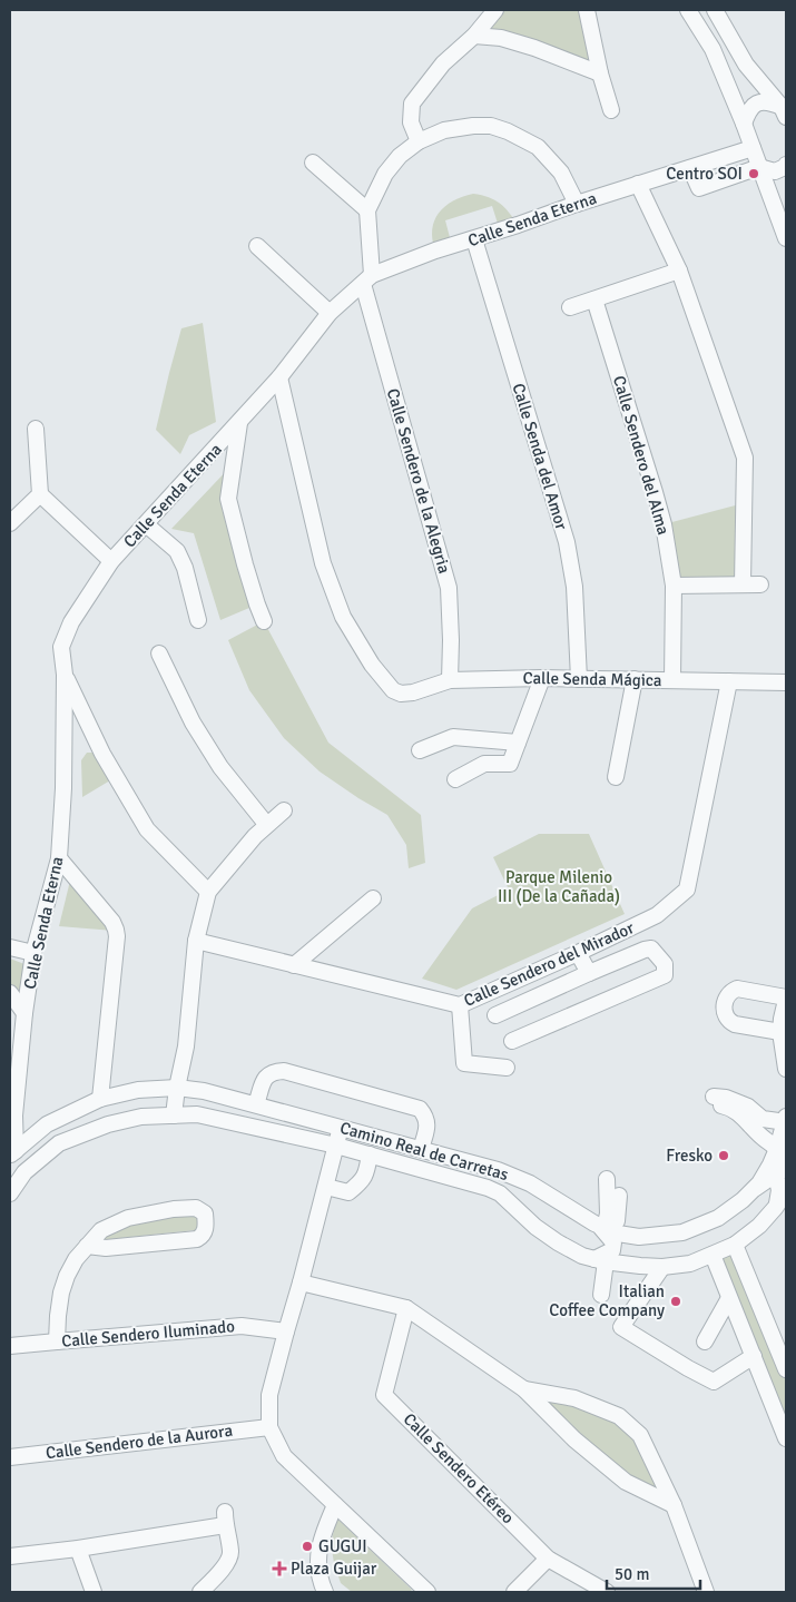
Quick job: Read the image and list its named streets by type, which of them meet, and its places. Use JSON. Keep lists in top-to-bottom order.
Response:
{
  "streets": {
    "street": [
      "Calle Senda Eterna",
      "Calle Sendero del Alma",
      "Calle Senda del Amor",
      "Calle Sendero de la Alegria",
      "Calle Senda Mágica",
      "Calle Sendero del Mirador",
      "Camino Real de Carretas",
      "Calle Sendero Iluminado",
      "Calle Sendero de la Aurora",
      "Calle Sendero Etéreo"
    ]
  },
  "crossings": [
    ["Calle Senda Eterna", "Calle Senda del Amor"],
    ["Calle Senda Eterna", "Calle Sendero de la Alegria"],
    ["Calle Senda Eterna", "Calle Senda Mágica"],
    ["Calle Senda Eterna", "Camino Real de Carretas"],
    ["Calle Sendero del Alma", "Calle Senda Mágica"],
    ["Calle Senda del Amor", "Calle Senda Mágica"],
    ["Calle Sendero de la Alegria", "Calle Senda Mágica"],
    ["Calle Senda Mágica", "Calle Sendero del Mirador"]
  ],
  "parks": ["Parque Milenio III (De la Cañada)"],
  "places": {
    "other": [
      "Centro SOI",
      "Fresko",
      "Italian Coffee Company",
      "GUGUI"
    ],
    "health": ["Plaza Guijar"]
  },
  "scale_bar": "50 m"
}
